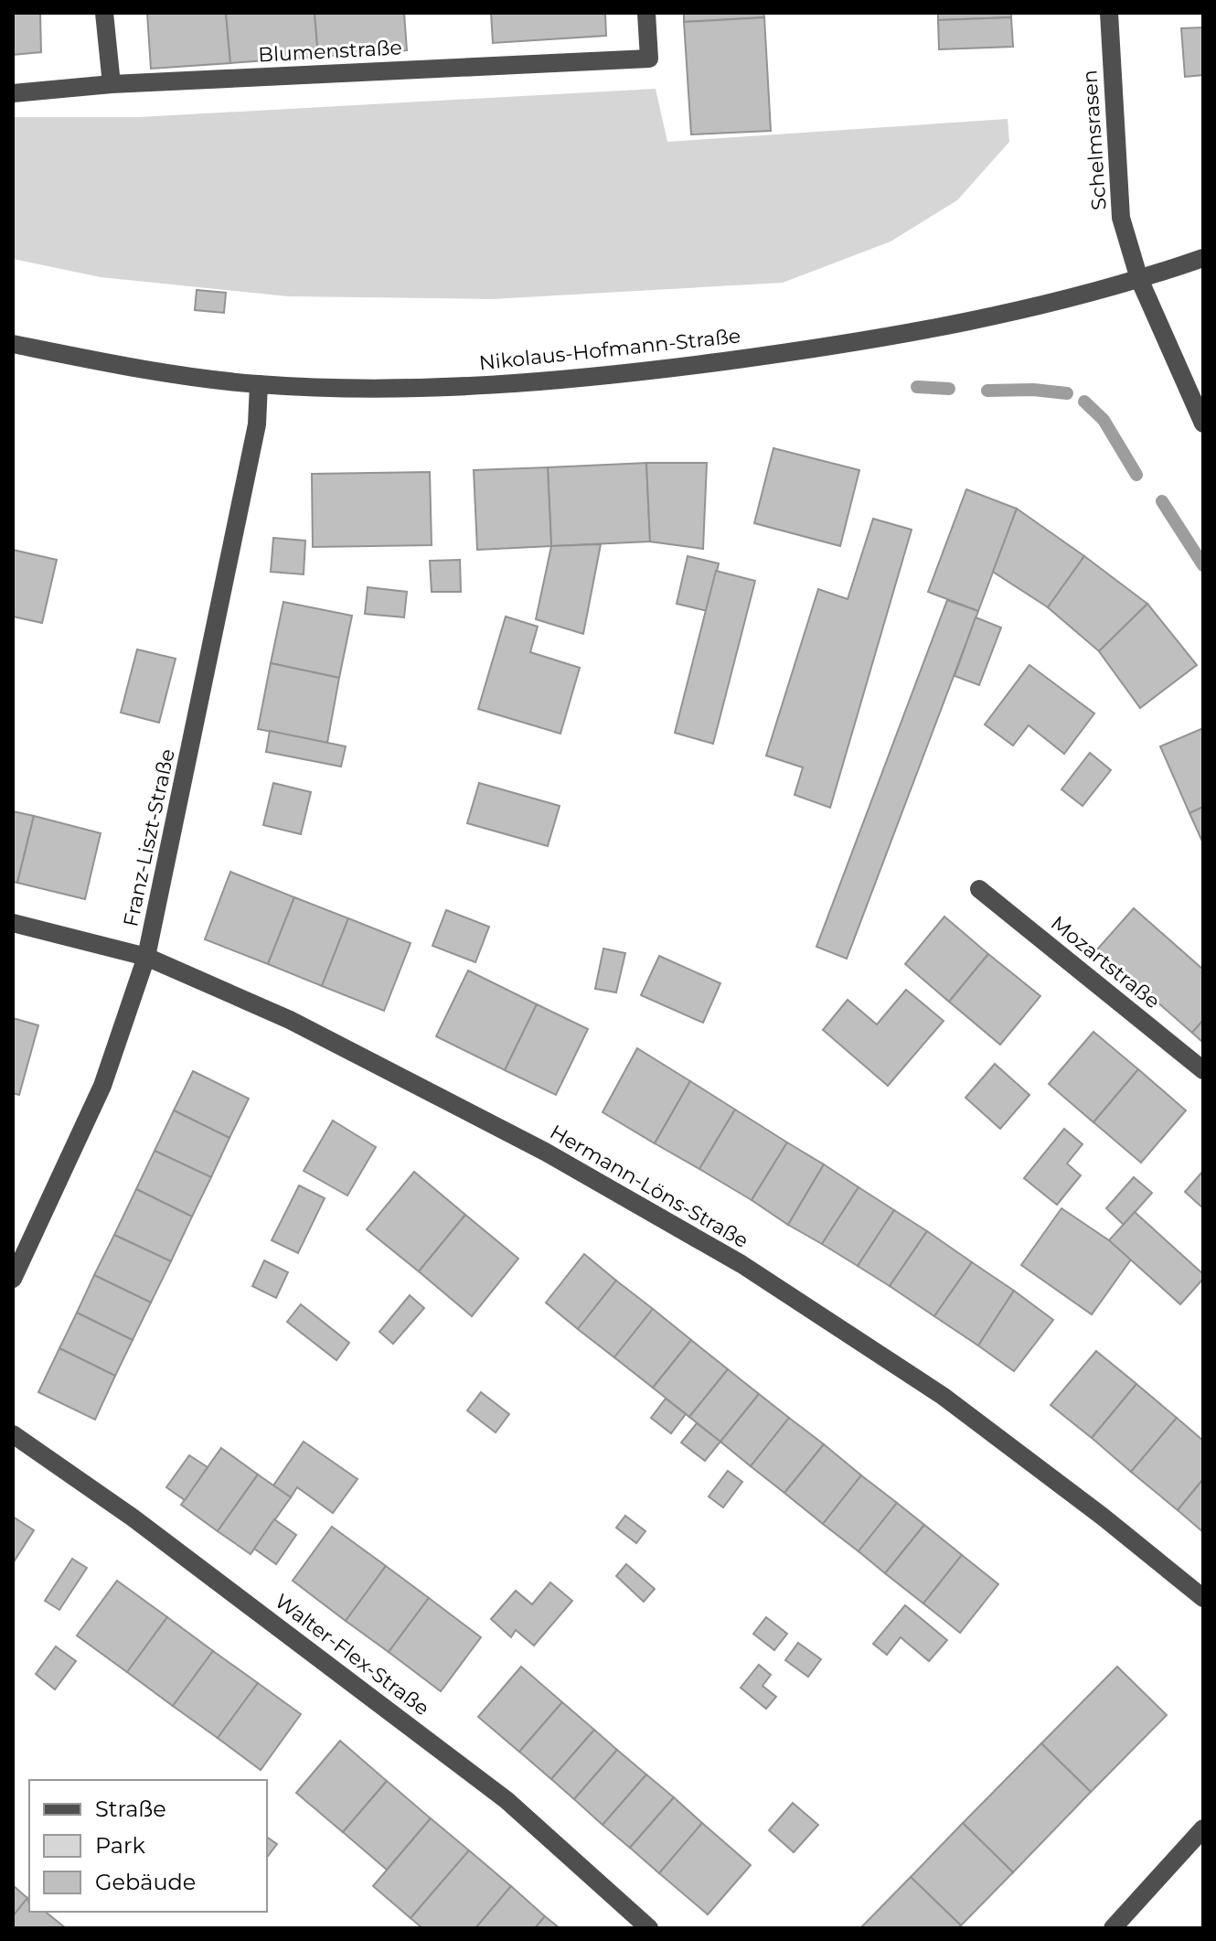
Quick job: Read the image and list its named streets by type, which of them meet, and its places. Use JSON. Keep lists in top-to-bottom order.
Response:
{
  "streets": {
    "street": [
      "Blumenstraße",
      "Schelmsrasen",
      "Nikolaus-Hofmann-Straße",
      "Franz-Liszt-Straße",
      "Mozartstraße",
      "Hermann-Löns-Straße",
      "Walter-Flex-Straße"
    ]
  },
  "crossings": [
    ["Schelmsrasen", "Nikolaus-Hofmann-Straße"],
    ["Nikolaus-Hofmann-Straße", "Franz-Liszt-Straße"],
    ["Franz-Liszt-Straße", "Hermann-Löns-Straße"]
  ],
  "legend": ["Straße", "Park", "Gebäude"]
}
